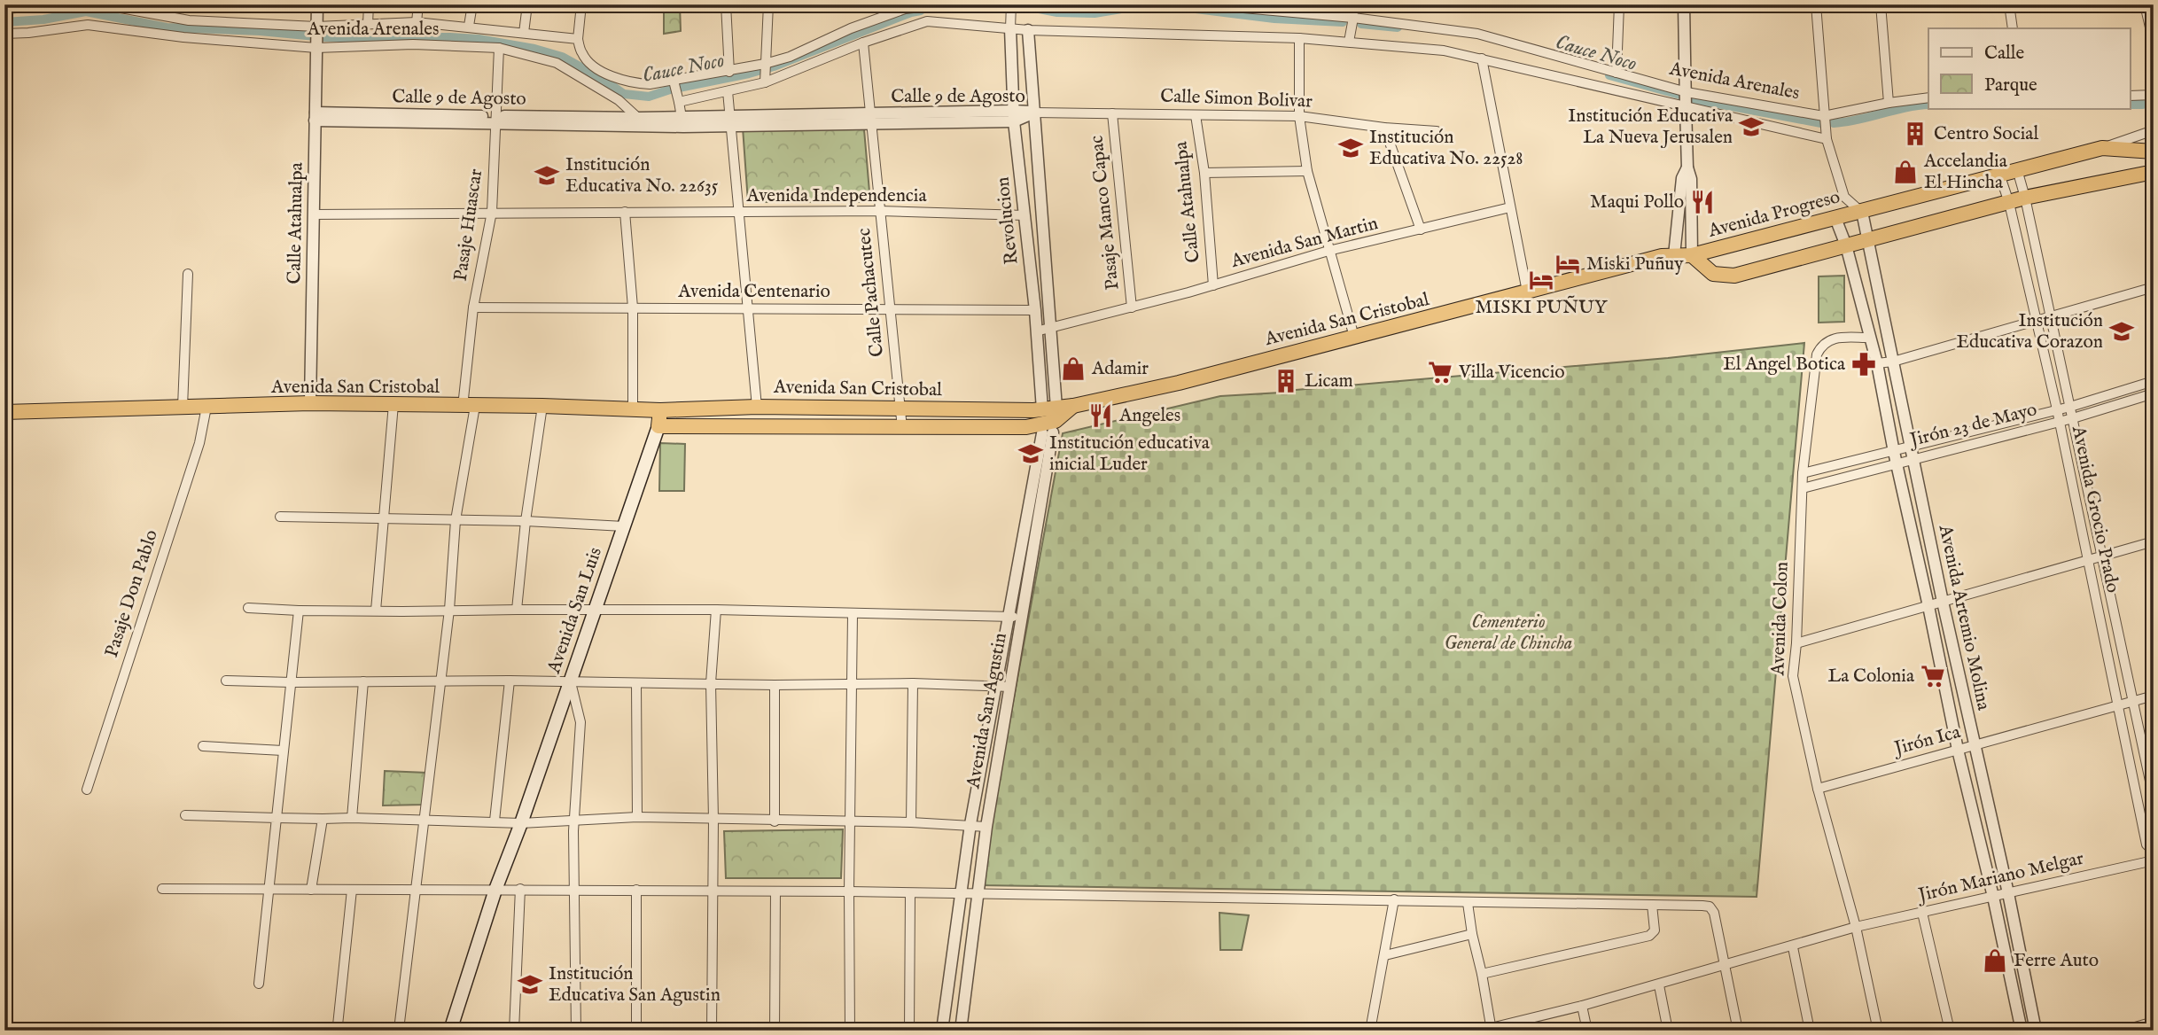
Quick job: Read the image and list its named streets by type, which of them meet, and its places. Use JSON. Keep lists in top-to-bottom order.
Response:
{
  "streets": {
    "highway": ["Avenida Progreso", "Avenida San Cristobal", "Avenida San Luis"],
    "street": [
      "Avenida Arenales",
      "Calle 9 de Agosto",
      "Calle Simon Bolivar",
      "Avenida Independencia",
      "Calle Atahualpa",
      "Pasaje Manco Capac",
      "Revolucion",
      "Pasaje Huascar",
      "Avenida San Martin",
      "Avenida Centenario",
      "Calle Pachacutec",
      "Jirón 23 de Mayo",
      "Avenida Grocio Prado",
      "Pasaje Don Pablo",
      "Avenida Artemio Molina",
      "Avenida Colon",
      "Avenida San Agustin",
      "Jirón Ica",
      "Jirón Mariano Melgar"
    ]
  },
  "crossings": [
    ["Avenida Arenales", "Calle 9 de Agosto"],
    ["Avenida Arenales", "Calle Atahualpa"],
    ["Avenida Arenales", "Revolucion"],
    ["Avenida Arenales", "Pasaje Huascar"],
    ["Avenida Arenales", "Calle Pachacutec"],
    ["Calle 9 de Agosto", "Calle Simon Bolivar"],
    ["Calle 9 de Agosto", "Calle Atahualpa"],
    ["Calle 9 de Agosto", "Revolucion"],
    ["Calle 9 de Agosto", "Pasaje Huascar"],
    ["Calle 9 de Agosto", "Calle Pachacutec"],
    ["Calle Simon Bolivar", "Calle Atahualpa"],
    ["Calle Simon Bolivar", "Pasaje Manco Capac"],
    ["Calle Simon Bolivar", "Revolucion"],
    ["Avenida Independencia", "Calle Atahualpa"],
    ["Avenida Independencia", "Revolucion"],
    ["Avenida Independencia", "Pasaje Huascar"],
    ["Avenida Independencia", "Calle Pachacutec"],
    ["Calle Atahualpa", "Avenida San Martin"],
    ["Calle Atahualpa", "Avenida San Cristobal"],
    ["Pasaje Manco Capac", "Avenida San Martin"],
    ["Avenida Progreso", "Avenida San Cristobal"],
    ["Avenida Progreso", "Avenida Grocio Prado"],
    ["Avenida Progreso", "Avenida Artemio Molina"],
    ["Revolucion", "Avenida San Martin"],
    ["Revolucion", "Avenida Centenario"],
    ["Revolucion", "Avenida San Cristobal"],
    ["Revolucion", "Avenida San Agustin"],
    ["Pasaje Huascar", "Avenida Centenario"],
    ["Pasaje Huascar", "Avenida San Cristobal"],
    ["Avenida Centenario", "Calle Pachacutec"],
    ["Calle Pachacutec", "Avenida San Cristobal"],
    ["Avenida San Cristobal", "Pasaje Don Pablo"],
    ["Avenida San Cristobal", "Avenida San Luis"],
    ["Avenida San Cristobal", "Avenida San Agustin"],
    ["Jirón 23 de Mayo", "Avenida Grocio Prado"],
    ["Jirón 23 de Mayo", "Avenida Artemio Molina"],
    ["Jirón 23 de Mayo", "Avenida Colon"],
    ["Avenida Grocio Prado", "Jirón Ica"],
    ["Avenida Artemio Molina", "Avenida Colon"],
    ["Avenida Artemio Molina", "Jirón Ica"],
    ["Avenida Artemio Molina", "Jirón Mariano Melgar"],
    ["Avenida Colon", "Jirón Ica"],
    ["Avenida Colon", "Jirón Mariano Melgar"]
  ],
  "water": ["Cauce Noco"],
  "parks": ["Cementerio General de Chincha"],
  "places": {
    "school or university": [
      "Institución Educativa La Nueva Jerusalen",
      "Institución Educativa No. 22528",
      "Institución Educativa No. 22635",
      "Institución Educativa Corazon",
      "Institución educativa inicial Luder",
      "Institución Educativa San Agustin"
    ],
    "building": ["Centro Social", "Licam"],
    "shop": ["Accelandia El Hincha", "Adamir", "Ferre Auto"],
    "restaurant": ["Maqui Pollo", "Angeles"],
    "hotel": ["Miski Puñuy", "MISKI PUÑUY"],
    "pharmacy": ["El Angel Botica"],
    "supermarket": ["Villa Vicencio", "La Colonia"]
  },
  "legend": ["Calle", "Parque"]
}
